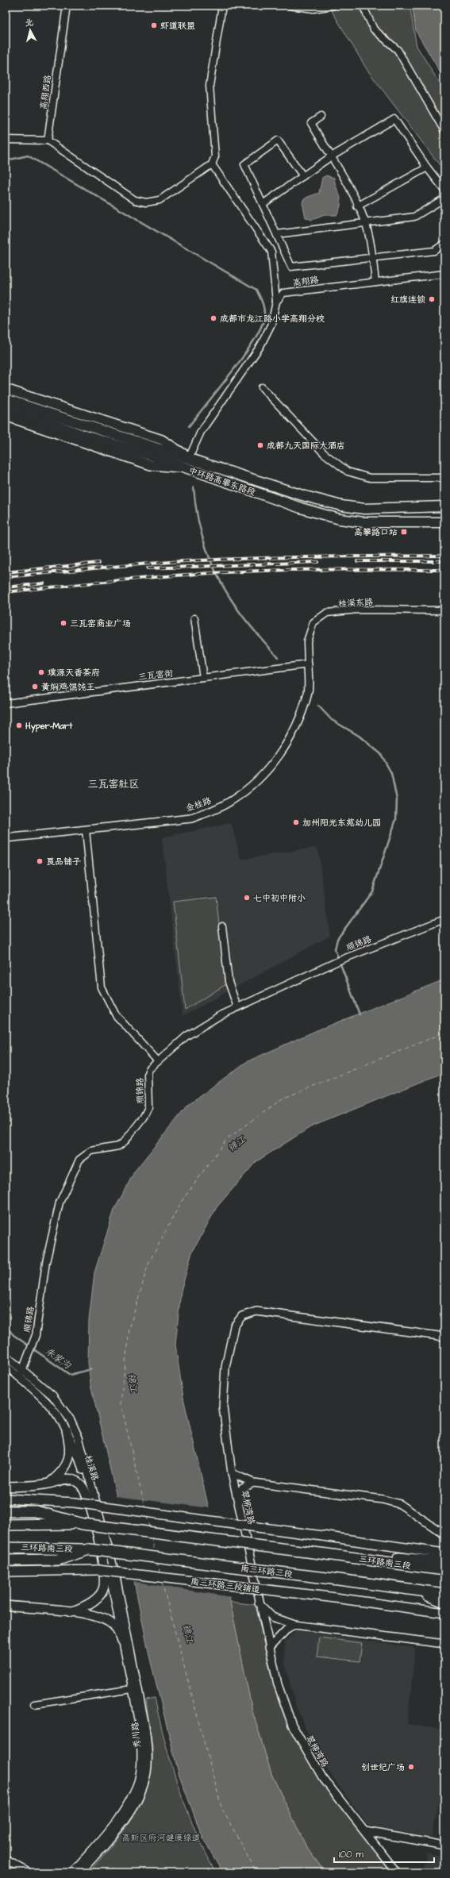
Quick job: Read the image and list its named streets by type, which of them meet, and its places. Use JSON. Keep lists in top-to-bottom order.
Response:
{
  "streets": {
    "highway": ["三环路南三段", "南三环路三段"],
    "main road": ["中环路高攀东路段", "南三环路三段辅道"],
    "street": [
      "高翔西路",
      "高翔路",
      "桂溪东路",
      "三瓦窑街",
      "金桂路",
      "顺锦路",
      "桂溪路",
      "翠柳湾路",
      "秀川路"
    ]
  },
  "crossings": [
    ["桂溪东路", "三瓦窑街"],
    ["桂溪东路", "金桂路"],
    ["三瓦窑街", "金桂路"],
    ["顺锦路", "桂溪路"],
    ["桂溪路", "秀川路"],
    ["三环路南三段", "南三环路三段"]
  ],
  "districts": ["三瓦窑社区"],
  "water": ["锦江", "朱家沟"],
  "parks": ["高新区府河健康绿道"],
  "places": {
    "other": [
      "虾道联盟",
      "红旗连锁",
      "成都市龙江路小学高翔分校",
      "成都九天国际大酒店",
      "三瓦窑商业广场",
      "璞源天香茶府",
      "黄焖鸡·馄饨王",
      "Hyper-Mart",
      "加州阳光东苑幼儿园",
      "良品铺子",
      "七中初中附小",
      "创世纪广场"
    ],
    "transit": ["高攀路口站"]
  },
  "scale_bar": "100 m",
  "north": "top"
}
